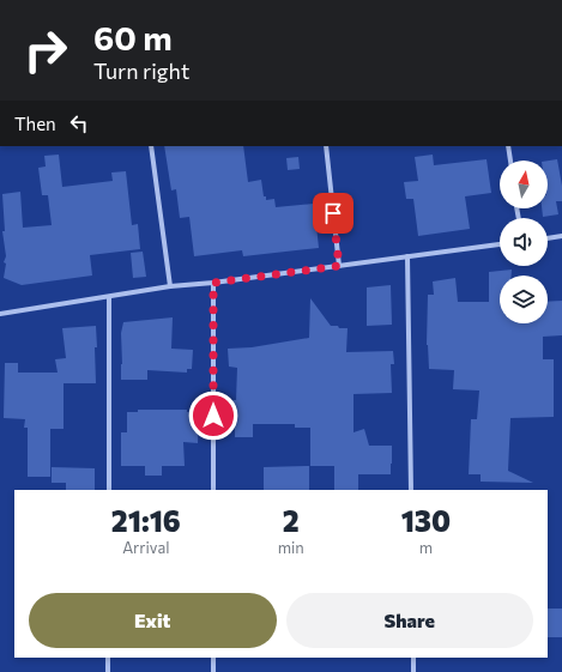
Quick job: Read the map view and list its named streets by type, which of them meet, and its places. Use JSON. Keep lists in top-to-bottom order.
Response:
{
  "north": "top",
  "page": {
    "turn": ["60 m", "Turn right"],
    "then": "Then",
    "eta": [
      "21:16",
      "Arrival",
      "2",
      "min",
      "130",
      "m"
    ],
    "buttons": ["Exit", "Share"]
  }
}
